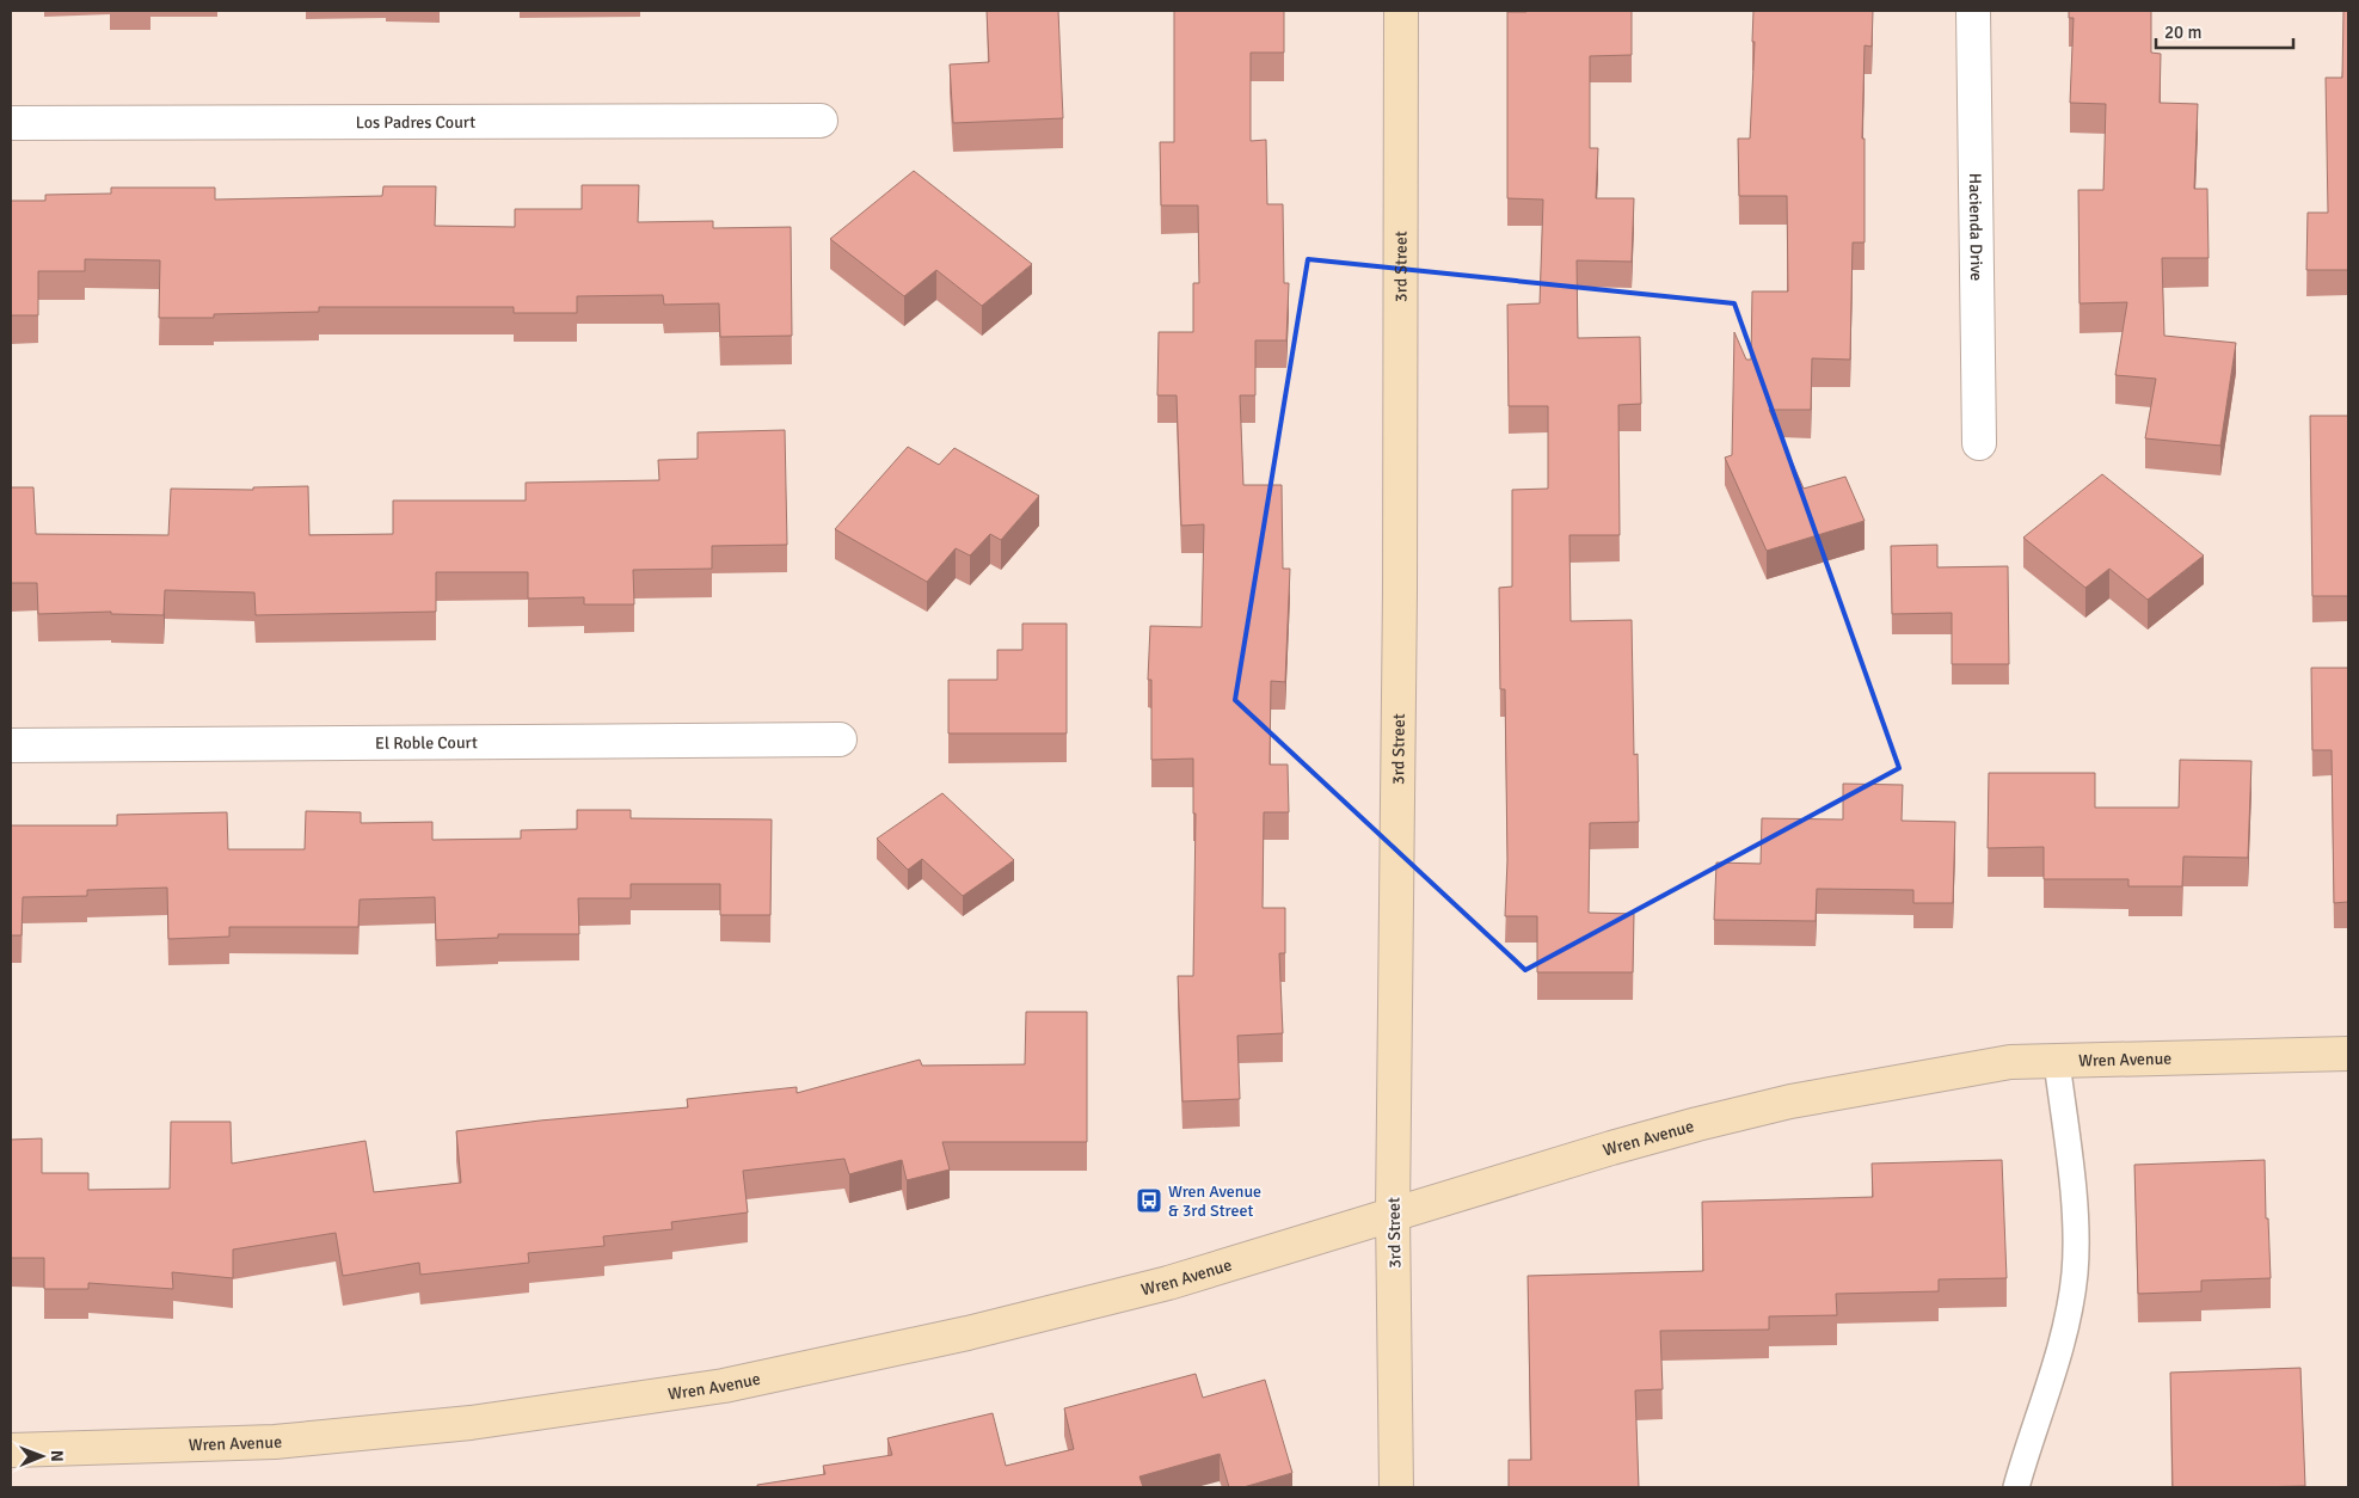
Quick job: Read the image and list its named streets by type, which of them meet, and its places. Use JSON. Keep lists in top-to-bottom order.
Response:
{
  "streets": {
    "street": [
      "Los Padres Court",
      "Hacienda Drive",
      "3rd Street",
      "El Roble Court",
      "Wren Avenue"
    ]
  },
  "crossings": [
    ["3rd Street", "Wren Avenue"]
  ],
  "places": {
    "bus stop": ["Wren Avenue & 3rd Street"]
  },
  "scale_bar": "20 m",
  "north": "right"
}
